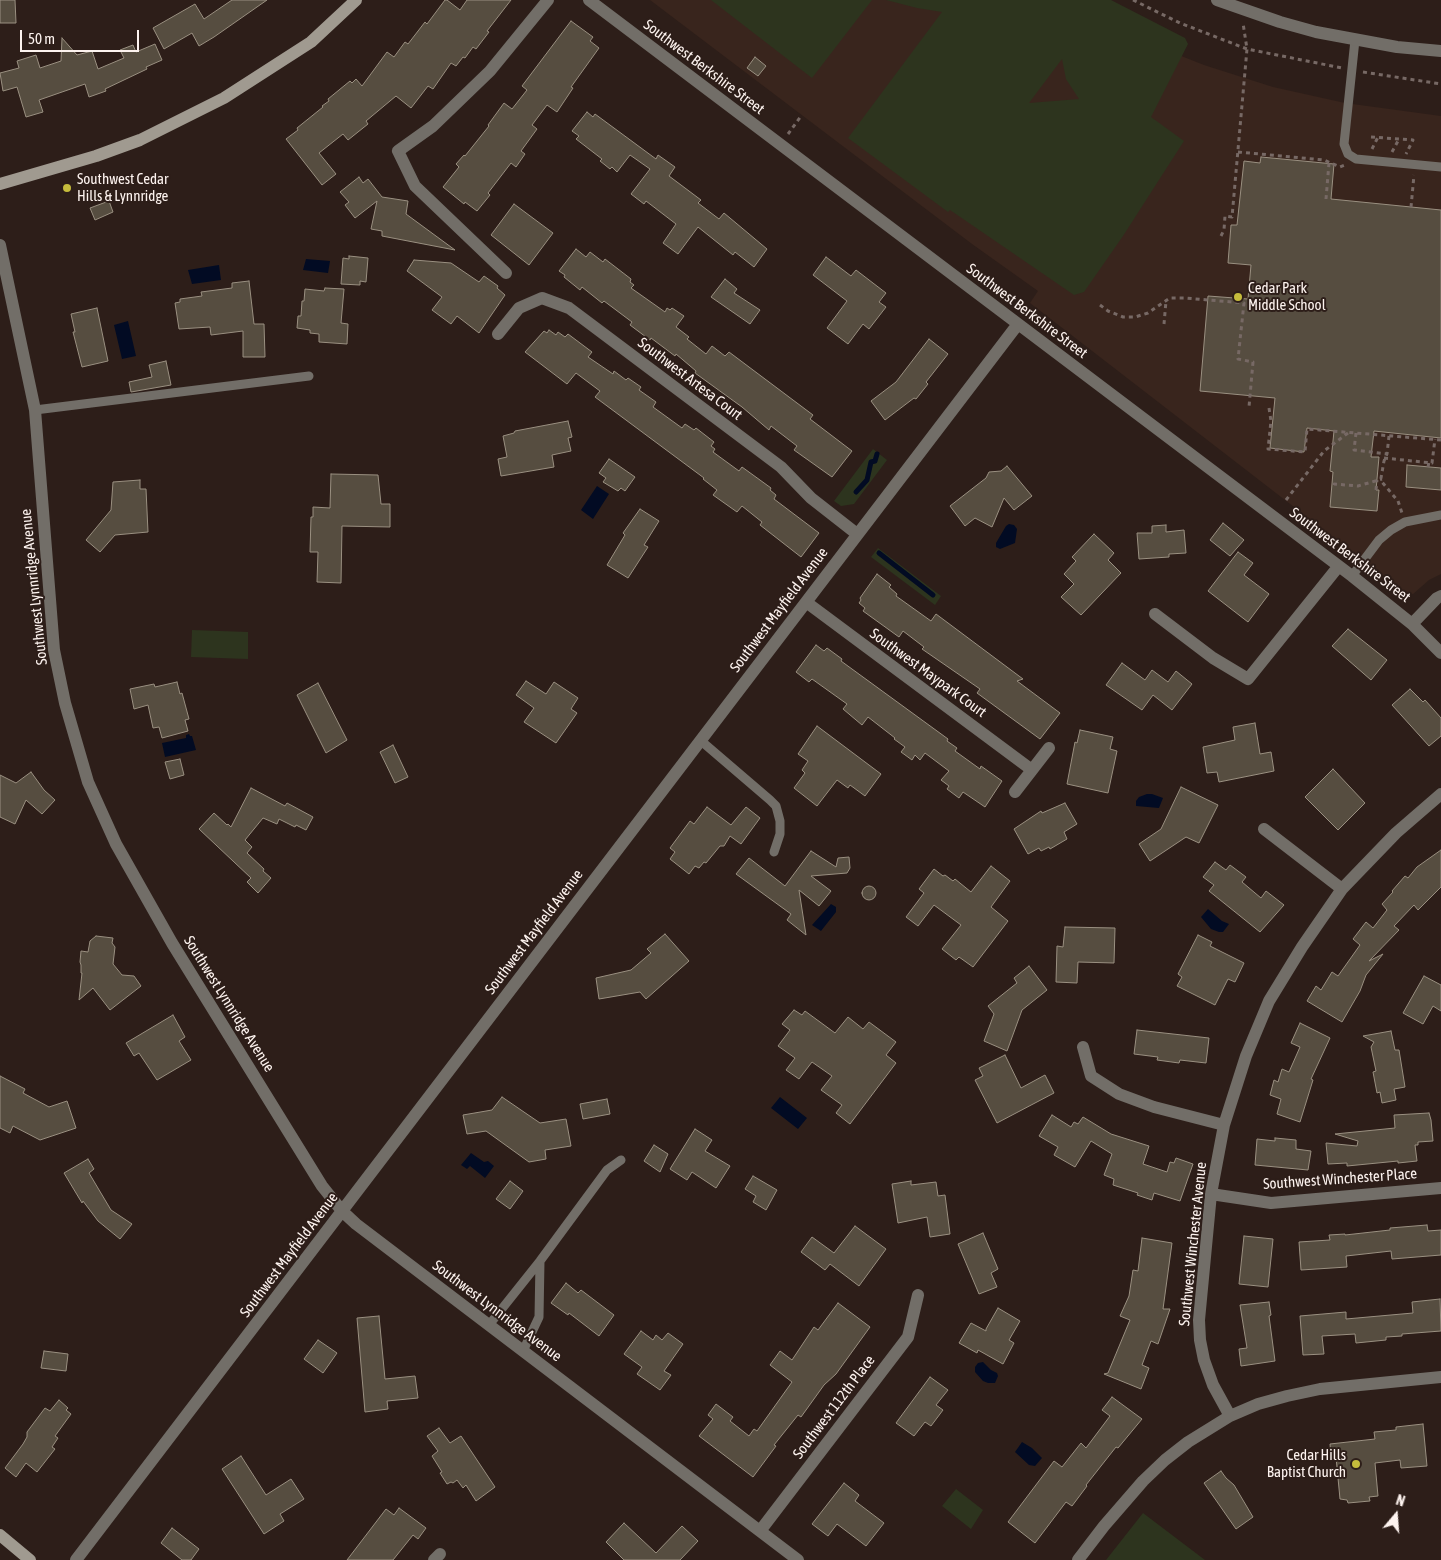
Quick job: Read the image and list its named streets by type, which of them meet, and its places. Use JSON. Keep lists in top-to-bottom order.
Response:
{
  "streets": {
    "street": [
      "Southwest Berkshire Street",
      "Southwest Artesa Court",
      "Southwest Lynnridge Avenue",
      "Southwest Mayfield Avenue",
      "Southwest Maypark Court",
      "Southwest Winchester Place",
      "Southwest Winchester Avenue",
      "Southwest 112th Place"
    ]
  },
  "crossings": [
    ["Southwest Berkshire Street", "Southwest Mayfield Avenue"],
    ["Southwest Artesa Court", "Southwest Mayfield Avenue"],
    ["Southwest Lynnridge Avenue", "Southwest Mayfield Avenue"],
    ["Southwest Lynnridge Avenue", "Southwest 112th Place"],
    ["Southwest Mayfield Avenue", "Southwest Maypark Court"],
    ["Southwest Winchester Place", "Southwest Winchester Avenue"]
  ],
  "places": ["Southwest Cedar Hills & Lynnridge", "Cedar Park Middle School", "Cedar Hills Baptist Church"],
  "scale_bar": "50 m",
  "north": "top"
}
